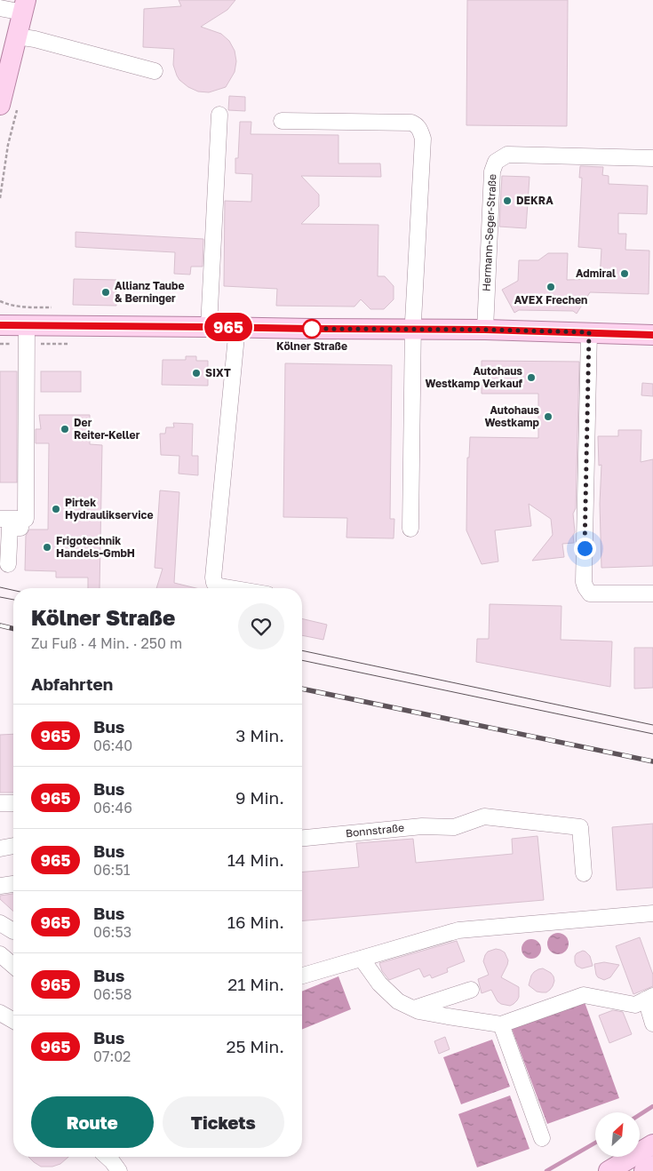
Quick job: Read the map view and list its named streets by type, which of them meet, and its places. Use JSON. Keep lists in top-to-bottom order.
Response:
{
  "streets": {
    "street": ["Hermann-Seger-Straße", "Bonnstraße"]
  },
  "places": [
    "DEKRA",
    "Admiral",
    "AVEX Frechen",
    "Allianz Taube & Berninger",
    "Kölner Straße",
    "SIXT",
    "Autohaus Westkamp Verkauf",
    "Autohaus Westkamp",
    "Der Reiter-Keller",
    "Pirtek Hydraulikservice",
    "Frigotechnik Handels-GmbH"
  ],
  "lines": ["bus line 965"],
  "north": "top right",
  "page": {
    "on_map": "965",
    "heading": [
      ["Kölner Straße", "Zu Fuß · 4 Min. · 250 m"],
      "Abfahrten"
    ],
    "list": [
      {
        "mark": "965",
        "name": "Bus",
        "note": "06:40",
        "value": "3 Min."
      },
      {
        "mark": "965",
        "name": "Bus",
        "note": "06:46",
        "value": "9 Min."
      },
      {
        "mark": "965",
        "name": "Bus",
        "note": "06:51",
        "value": "14 Min."
      },
      {
        "mark": "965",
        "name": "Bus",
        "note": "06:53",
        "value": "16 Min."
      },
      {
        "mark": "965",
        "name": "Bus",
        "note": "06:58",
        "value": "21 Min."
      },
      {
        "mark": "965",
        "name": "Bus",
        "note": "07:02",
        "value": "25 Min."
      }
    ],
    "buttons": ["Route", "Tickets"]
  }
}
